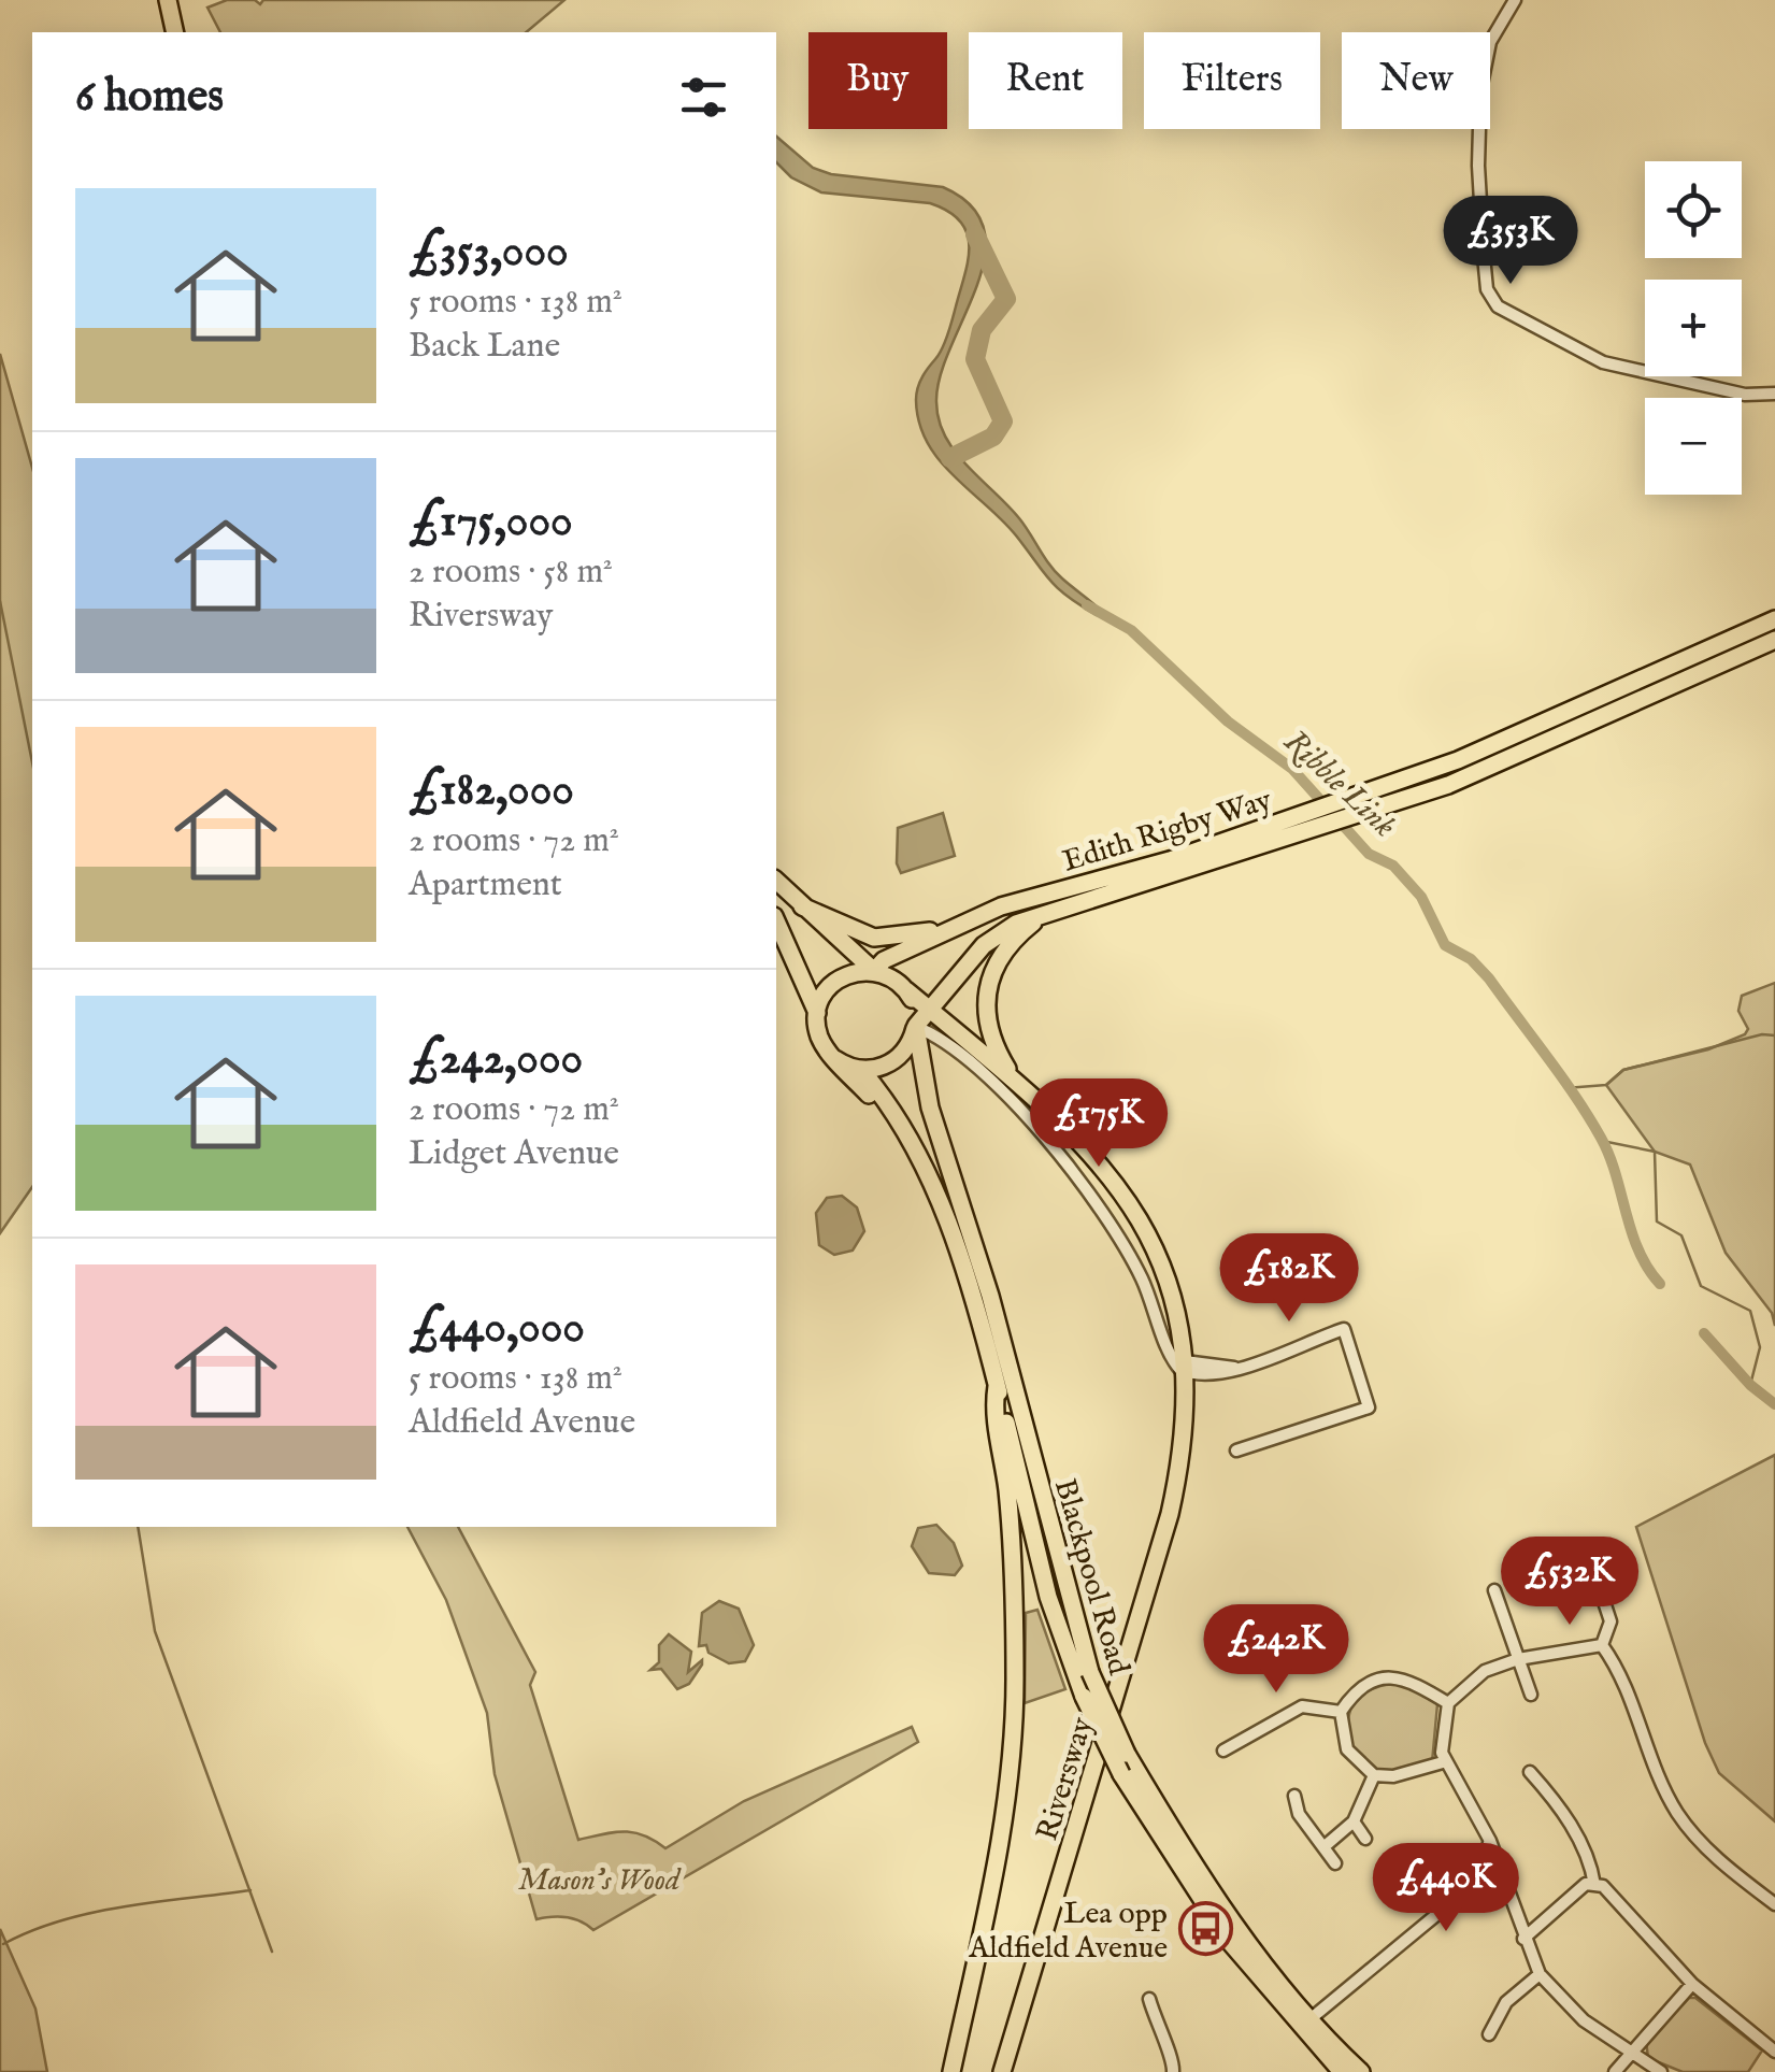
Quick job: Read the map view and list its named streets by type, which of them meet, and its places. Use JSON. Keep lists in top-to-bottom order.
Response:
{
  "streets": {
    "highway": ["Edith Rigby Way", "Blackpool Road", "Riversway"]
  },
  "crossings": [
    ["Edith Rigby Way", "Blackpool Road"],
    ["Edith Rigby Way", "Riversway"],
    ["Blackpool Road", "Riversway"]
  ],
  "water": ["Ribble Link"],
  "parks": ["Mason's Wood"],
  "places": {
    "bus stop": ["Lea opp Aldfield Avenue"]
  },
  "page": {
    "chip": [
      "Buy",
      "Rent",
      "Filters",
      "New"
    ],
    "heading": "6 homes",
    "map_buttons": ["+", "−"],
    "list": [
      {
        "name": "£353,000",
        "note": "5 rooms · 138 m² · Back Lane"
      },
      {
        "name": "£175,000",
        "note": "2 rooms · 58 m² · Riversway"
      },
      {
        "name": "£182,000",
        "note": "2 rooms · 72 m² · Apartment"
      },
      {
        "name": "£242,000",
        "note": "2 rooms · 72 m² · Lidget Avenue"
      },
      {
        "name": "£440,000",
        "note": "5 rooms · 138 m² · Aldfield Avenue"
      }
    ],
    "price": [
      "£353K",
      "£175K",
      "£182K",
      "£532K",
      "£242K",
      "£440K"
    ]
  }
}
